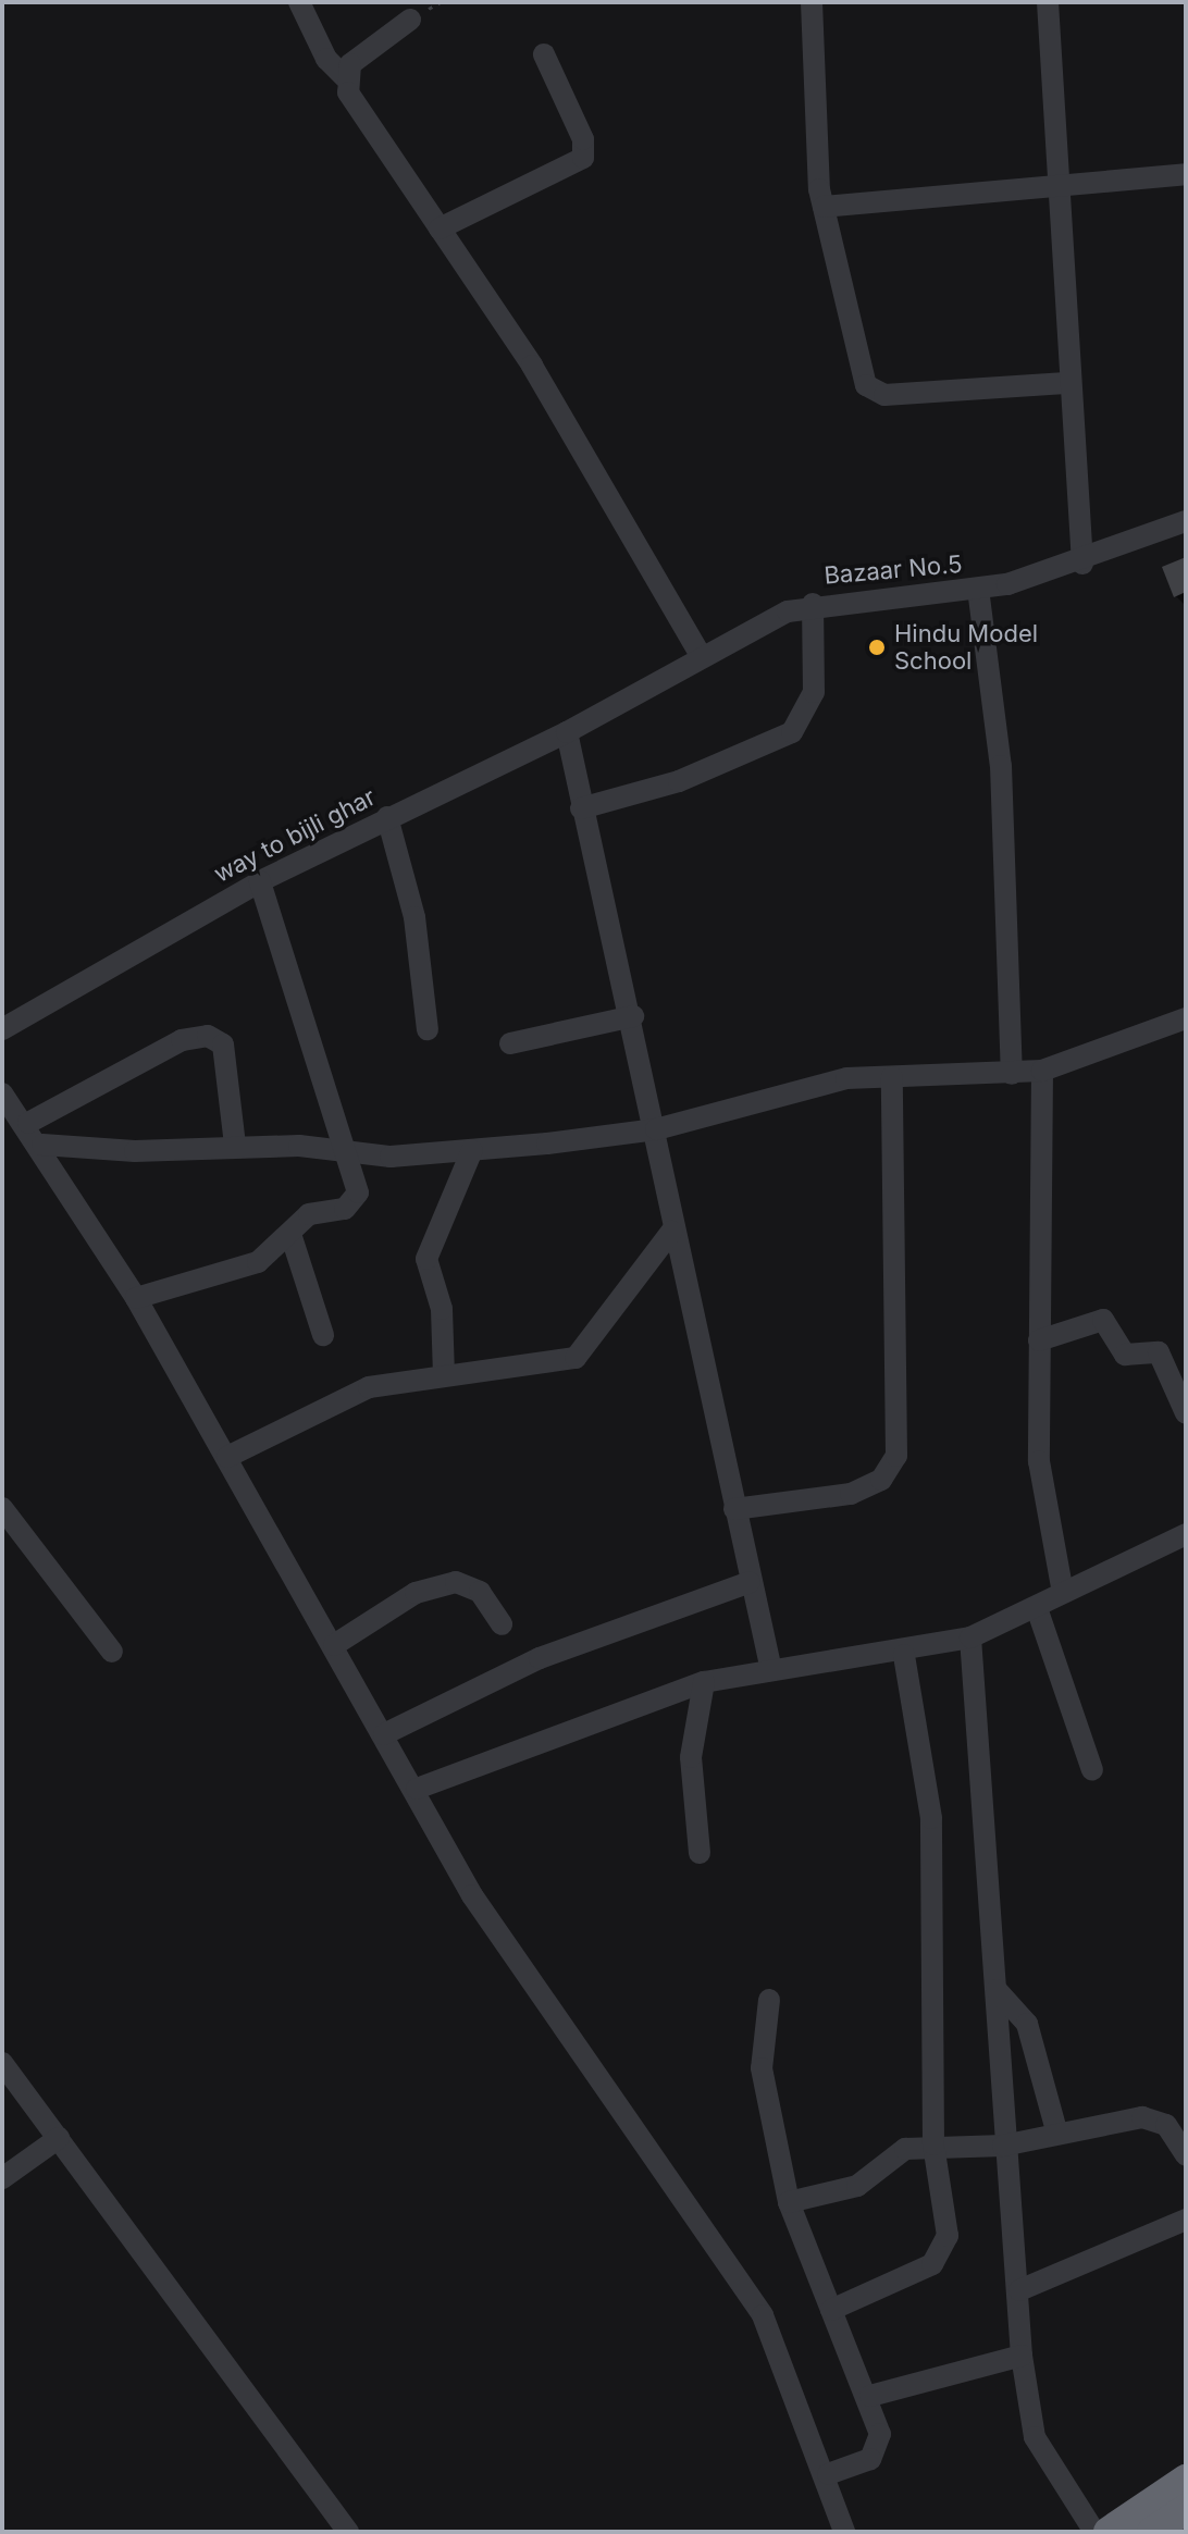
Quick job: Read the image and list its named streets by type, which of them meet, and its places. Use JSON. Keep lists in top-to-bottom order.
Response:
{
  "streets": {
    "street": ["Bazaar No.5", "way to bijli ghar"]
  },
  "crossings": [
    ["Bazaar No.5", "way to bijli ghar"]
  ],
  "places": ["Hindu Model School"]
}
